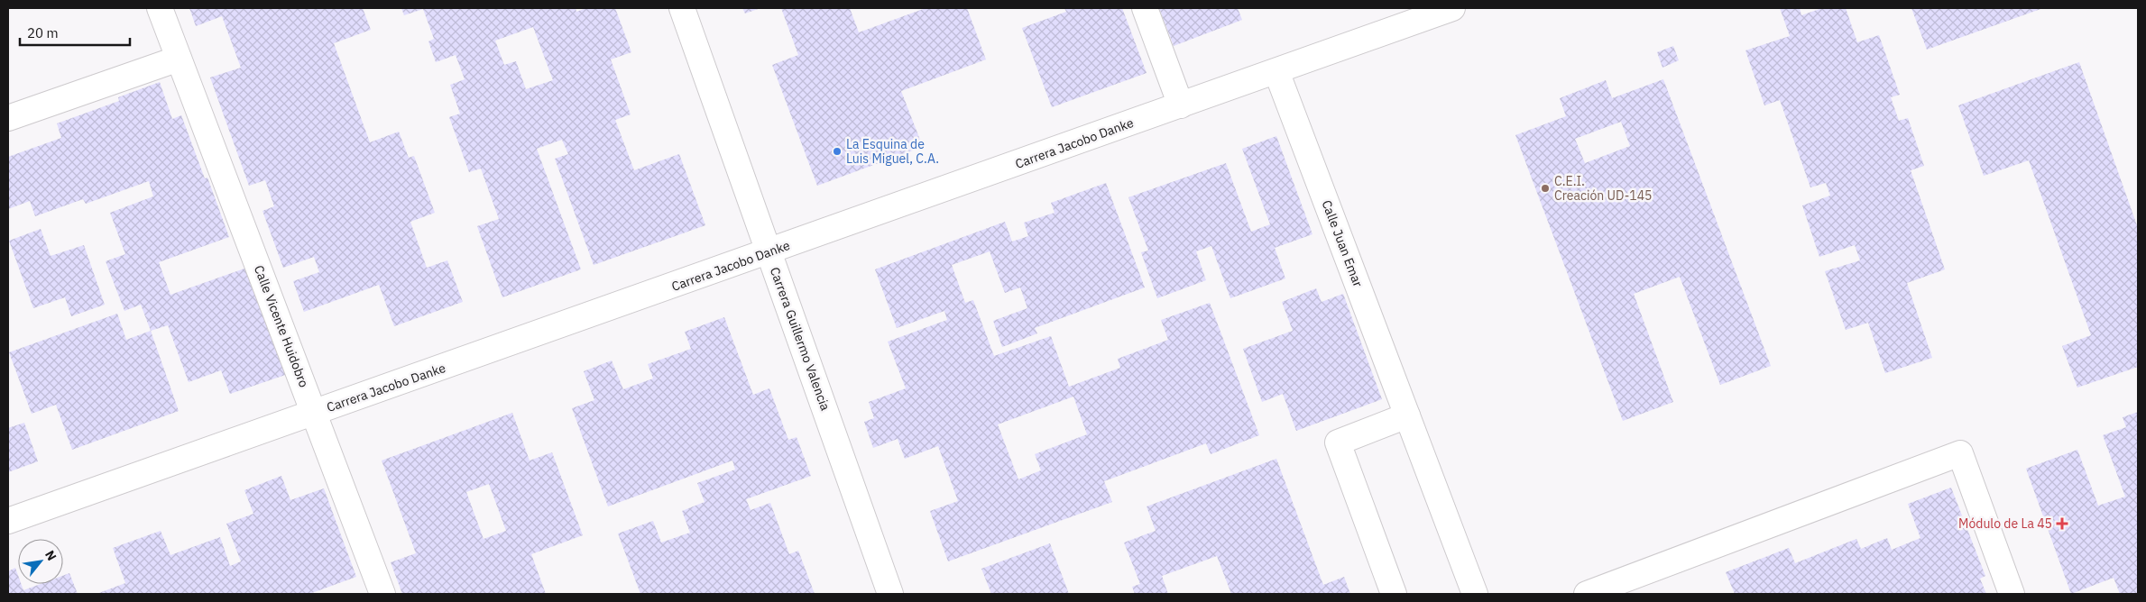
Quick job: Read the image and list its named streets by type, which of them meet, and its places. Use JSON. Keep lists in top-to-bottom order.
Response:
{
  "streets": {
    "street": [
      "Carrera Jacobo Danke",
      "Calle Juan Emar",
      "Calle Vicente Huidobro",
      "Carrera Guillermo Valencia"
    ]
  },
  "crossings": [
    ["Carrera Jacobo Danke", "Calle Juan Emar"],
    ["Carrera Jacobo Danke", "Calle Vicente Huidobro"],
    ["Carrera Jacobo Danke", "Carrera Guillermo Valencia"]
  ],
  "places": {
    "other": ["La Esquina de Luis Miguel, C.A.", "C.E.I. Creación UD-145"],
    "health": ["Módulo de La 45"]
  },
  "scale_bar": "20 m",
  "north": "top right"
}
